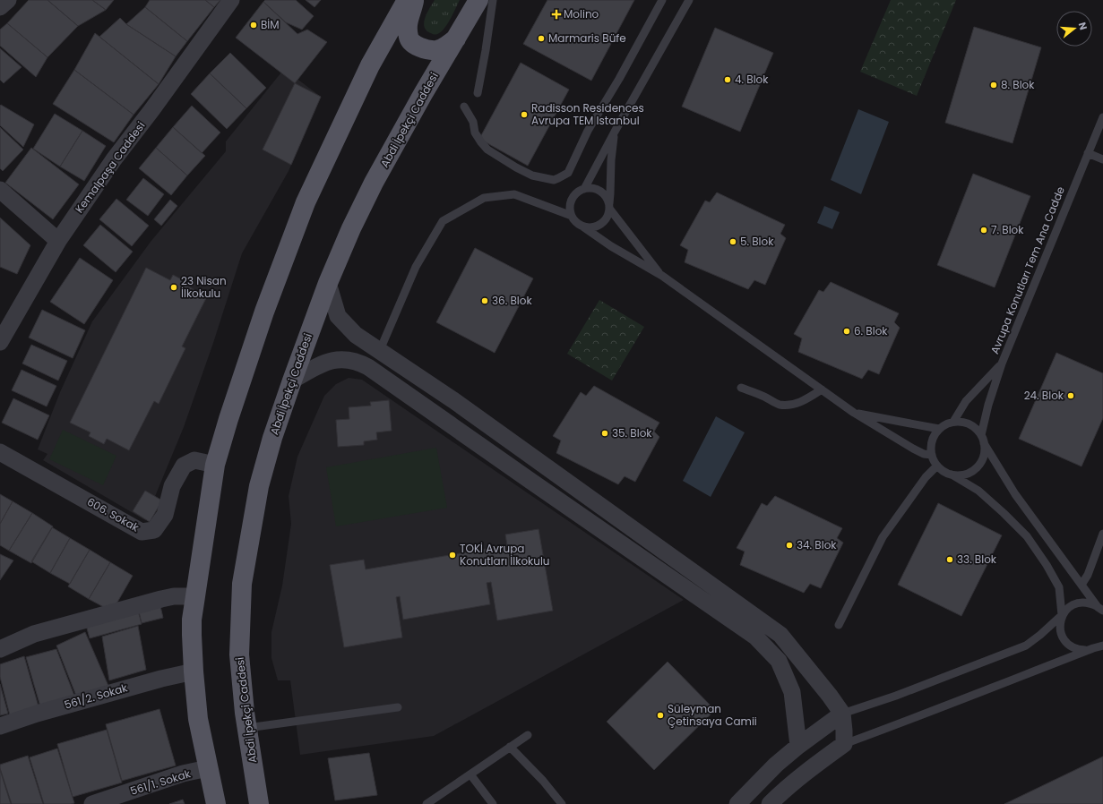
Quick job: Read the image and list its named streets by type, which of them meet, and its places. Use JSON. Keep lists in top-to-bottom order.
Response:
{
  "streets": {
    "main road": ["Abdi İpekçi Caddesi"],
    "street": [
      "Kemalpaşa Caddesi",
      "606. Sokak",
      "561/2. Sokak",
      "561/1. Sokak"
    ],
    "lane": ["Avrupa Konutları Tem Ana Cadde"]
  },
  "places": {
    "health": ["Molino"],
    "other": [
      "BİM",
      "Marmaris Büfe",
      "4. Blok",
      "8. Blok",
      "Radisson Residences Avrupa TEM Istanbul",
      "7. Blok",
      "5. Blok",
      "23 Nisan İlkokulu",
      "36. Blok",
      "6. Blok",
      "24. Blok",
      "35. Blok",
      "34. Blok",
      "TOKİ Avrupa Konutları İlkokulu",
      "33. Blok",
      "Süleyman Çetinsaya Camii"
    ]
  },
  "north": "right"
}
